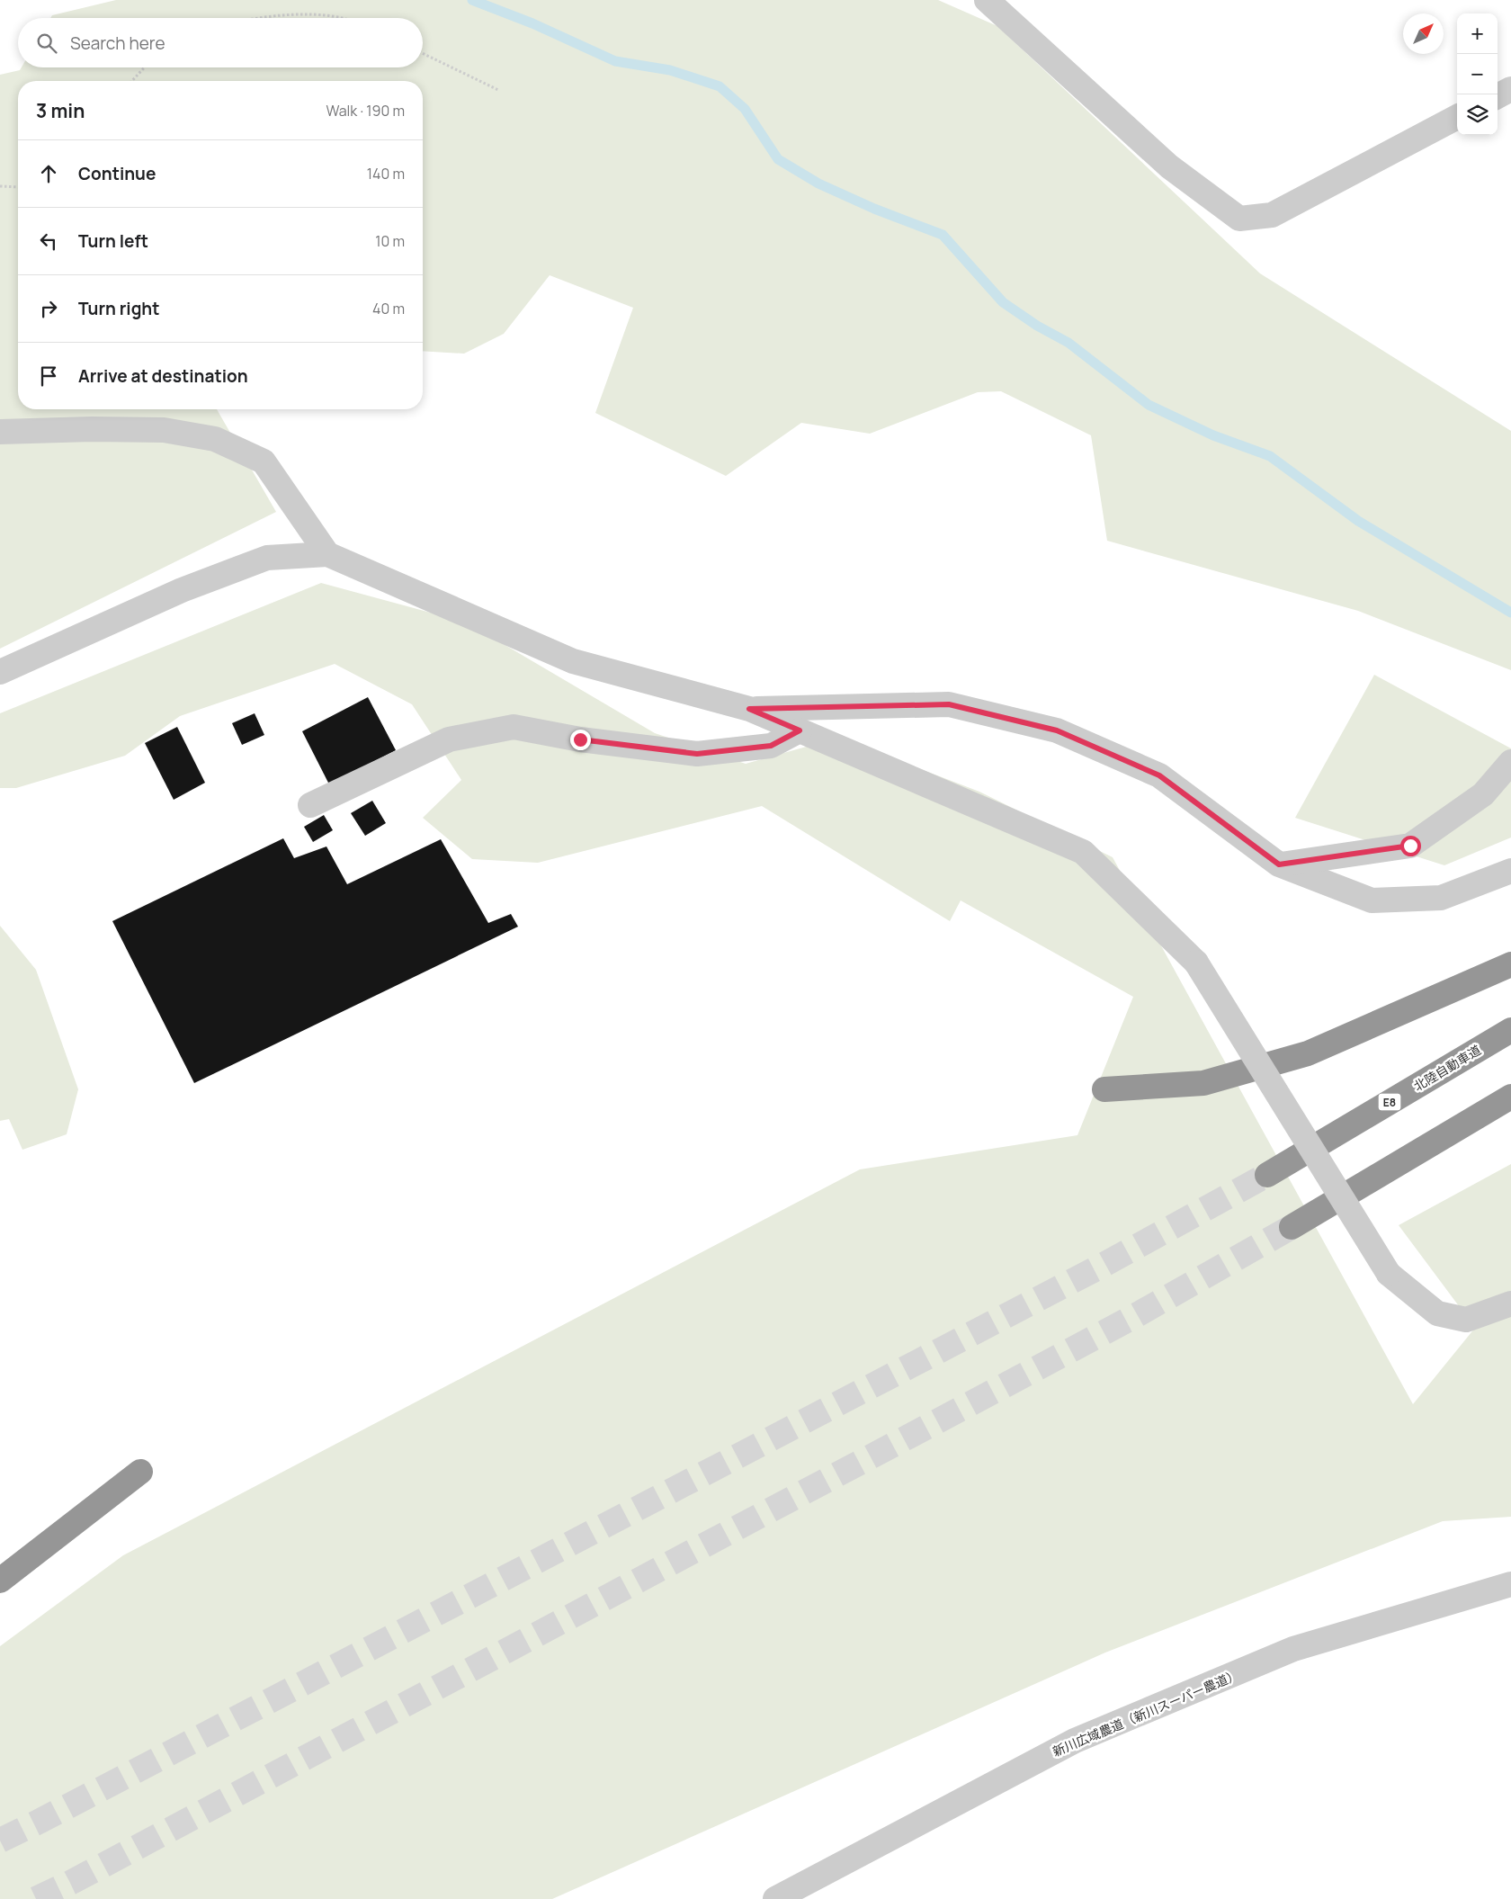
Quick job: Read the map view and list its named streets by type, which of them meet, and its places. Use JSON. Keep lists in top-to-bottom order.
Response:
{
  "streets": {
    "highway": ["北陸自動車道", "E8"],
    "street": ["新川広域農道（新川スーパー農道）"]
  },
  "north": "top right",
  "page": {
    "map_buttons": ["+", "−"],
    "search": "Search here",
    "heading": ["3 min", "Walk · 190 m"],
    "list": [
      ["Continue", "140 m"],
      ["Turn left", "10 m"],
      ["Turn right", "40 m"],
      "Arrive at destination"
    ]
  }
}
